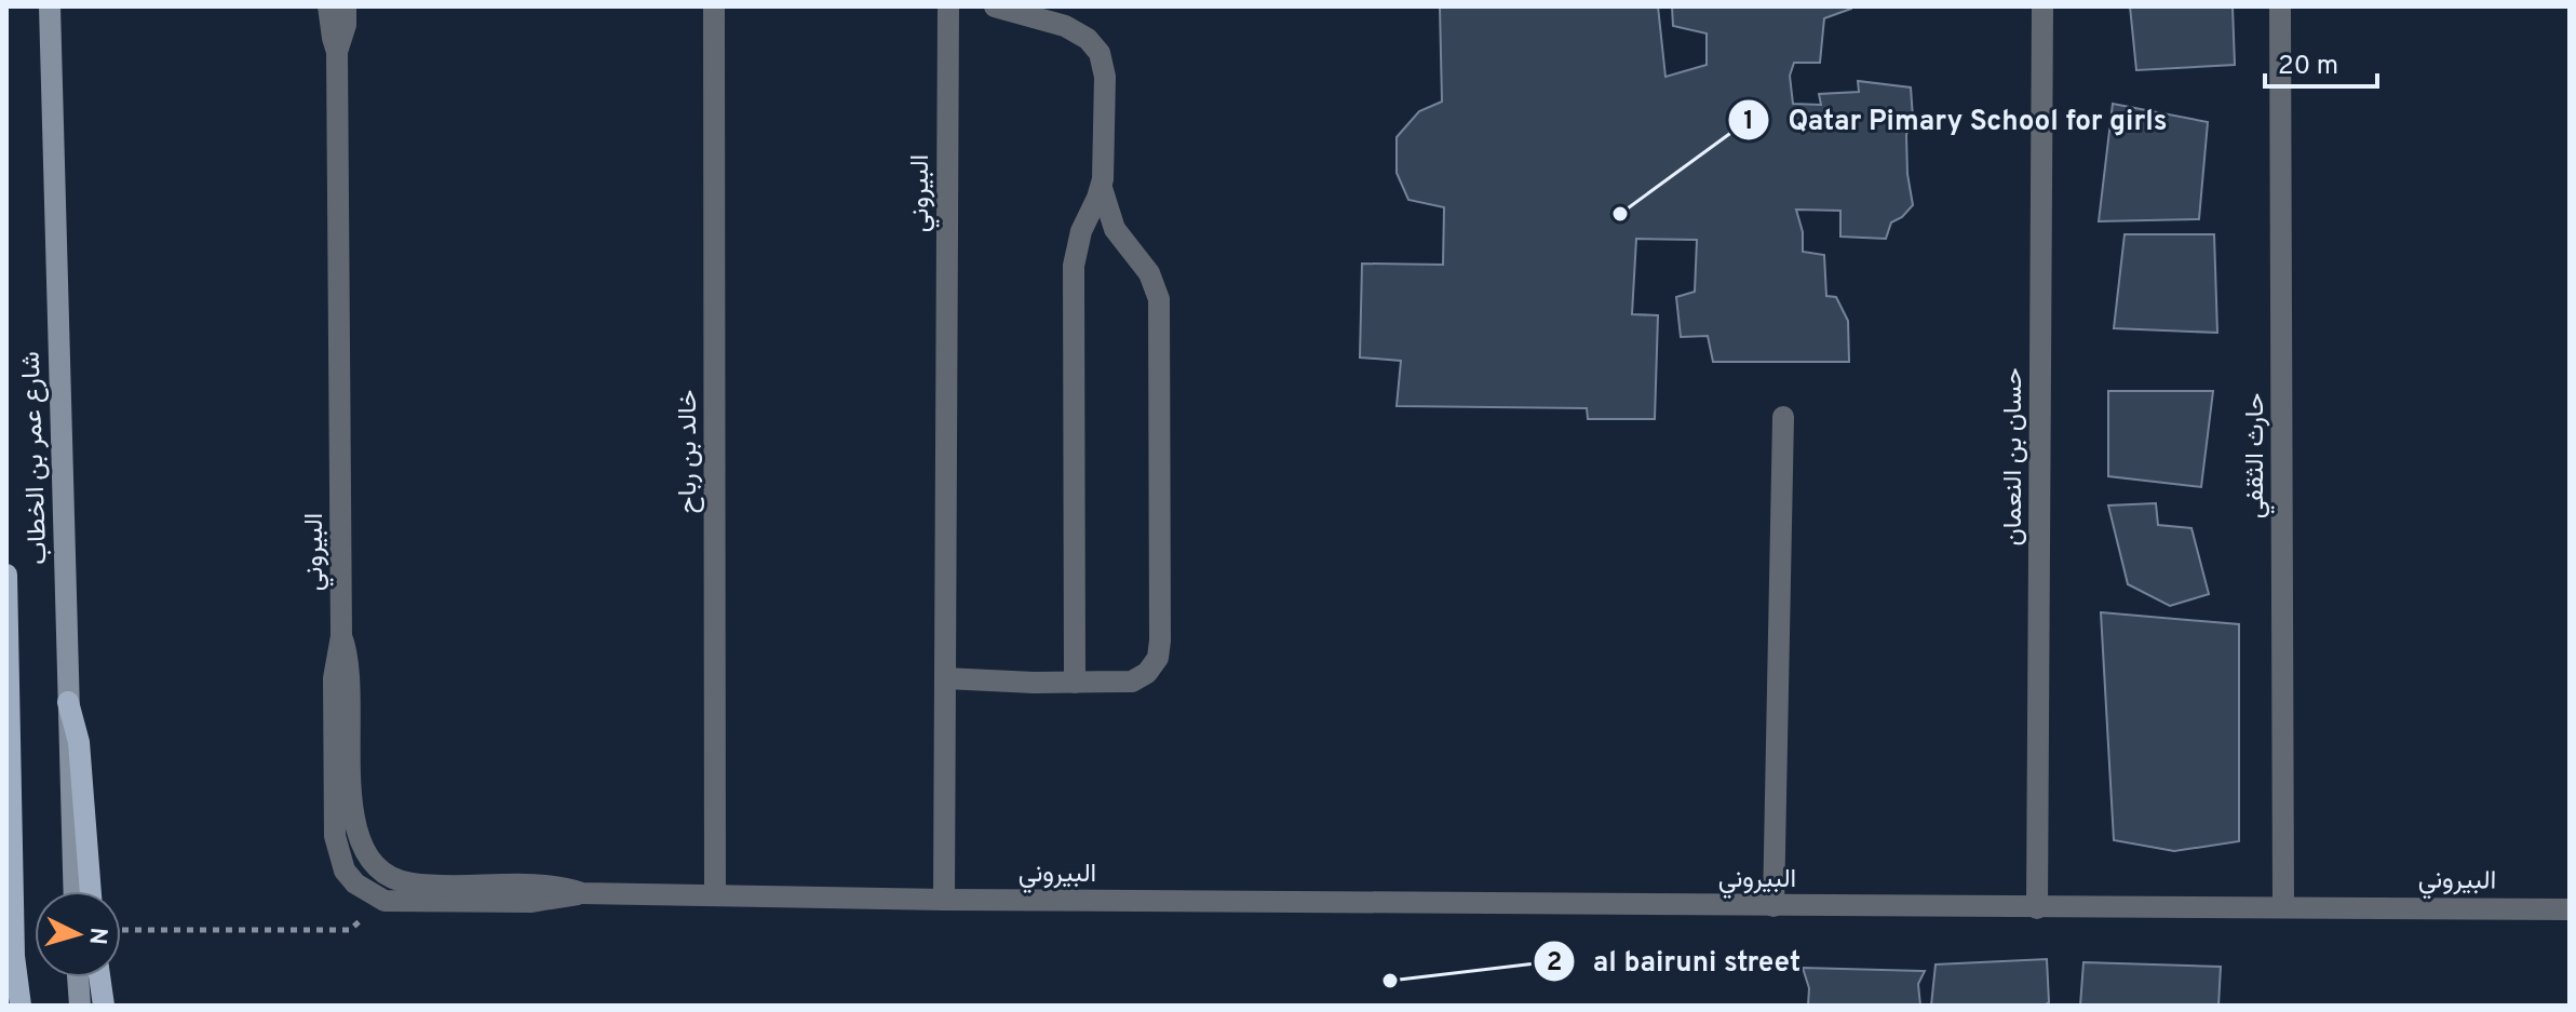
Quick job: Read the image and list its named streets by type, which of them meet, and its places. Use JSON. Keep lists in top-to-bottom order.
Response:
{
  "streets": {
    "main road": ["شارع عمر بن الخطاب"],
    "street": [
      "البيروني",
      "خالد بن رباح",
      "حارث الثقفي",
      "حسان بن النعمان"
    ]
  },
  "crossings": [
    ["البيروني", "خالد بن رباح"],
    ["البيروني", "حارث الثقفي"],
    ["البيروني", "حسان بن النعمان"]
  ],
  "places": ["Qatar Pimary School for girls", "al bairuni street"],
  "scale_bar": "20 m",
  "north": "right"
}
